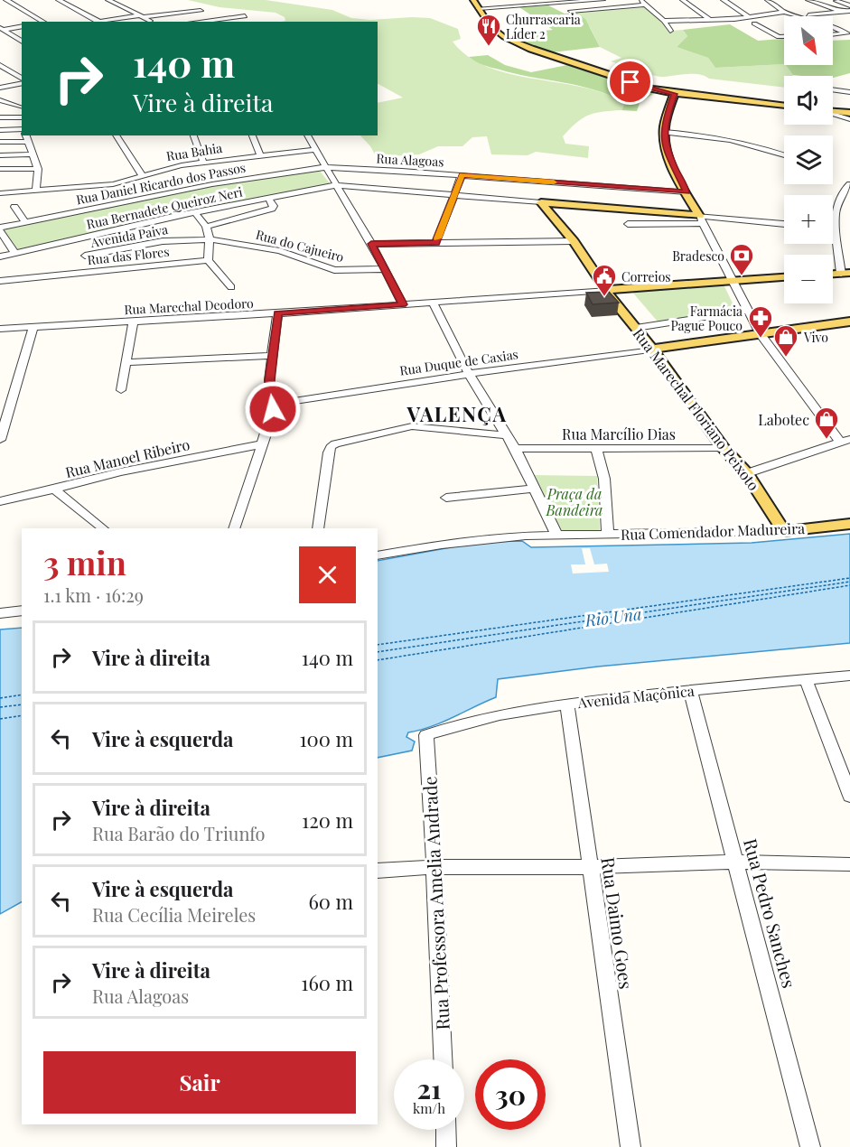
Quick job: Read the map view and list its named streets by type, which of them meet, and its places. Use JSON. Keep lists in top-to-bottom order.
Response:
{
  "streets": {
    "main road": ["Rua Marechal Floriano Peixoto", "Rua Comendador Madureira"],
    "street": [
      "Rua Bahia",
      "Rua Alagoas",
      "Rua Daniel Ricardo dos Passos",
      "Rua Bernadete Queiroz Neri",
      "Avenida Paiva",
      "Rua do Cajueiro",
      "Rua das Flores",
      "Rua Marechal Deodoro",
      "Rua Duque de Caxias",
      "Rua Marcílio Dias",
      "Rua Manoel Ribeiro",
      "Avenida Maçônica",
      "Rua Professora Amelia Andrade",
      "Rua Pedro Sanches",
      "Rua Daimo Goes"
    ]
  },
  "crossings": [
    ["Rua Alagoas", "Rua Daniel Ricardo dos Passos"],
    ["Rua Bernadete Queiroz Neri", "Rua Marechal Floriano Peixoto"],
    ["Avenida Paiva", "Rua do Cajueiro"],
    ["Rua Marechal Deodoro", "Rua Marechal Floriano Peixoto"],
    ["Rua Duque de Caxias", "Rua Marechal Floriano Peixoto"],
    ["Rua Marechal Floriano Peixoto", "Rua Marcílio Dias"],
    ["Rua Marechal Floriano Peixoto", "Rua Comendador Madureira"],
    ["Avenida Maçônica", "Rua Professora Amelia Andrade"],
    ["Avenida Maçônica", "Rua Pedro Sanches"],
    ["Avenida Maçônica", "Rua Daimo Goes"]
  ],
  "districts": ["VALENÇA"],
  "water": ["Rio Una"],
  "parks": ["Praça da Bandeira"],
  "places": {
    "restaurant": ["Churrascaria Líder 2"],
    "bank": ["Bradesco"],
    "public building": ["Correios"],
    "pharmacy": ["Farmácia Pague Pouco"],
    "shop": ["Vivo", "Labotec"]
  },
  "north": "bottom right",
  "page": {
    "map_buttons": ["+", "−"],
    "turn": ["140 m", "Vire à direita"],
    "heading": ["3 min", "1.1 km · 16:29"],
    "list": [
      {
        "name": "Vire à direita",
        "value": "140 m"
      },
      {
        "name": "Vire à esquerda",
        "value": "100 m"
      },
      {
        "name": "Vire à direita",
        "note": "Rua Barão do Triunfo",
        "value": "120 m"
      },
      {
        "name": "Vire à esquerda",
        "note": "Rua Cecília Meireles",
        "value": "60 m"
      },
      {
        "name": "Vire à direita",
        "note": "Rua Alagoas",
        "value": "160 m"
      }
    ],
    "buttons": "Sair",
    "speed": "21 km/h",
    "limit": "30"
  }
}
